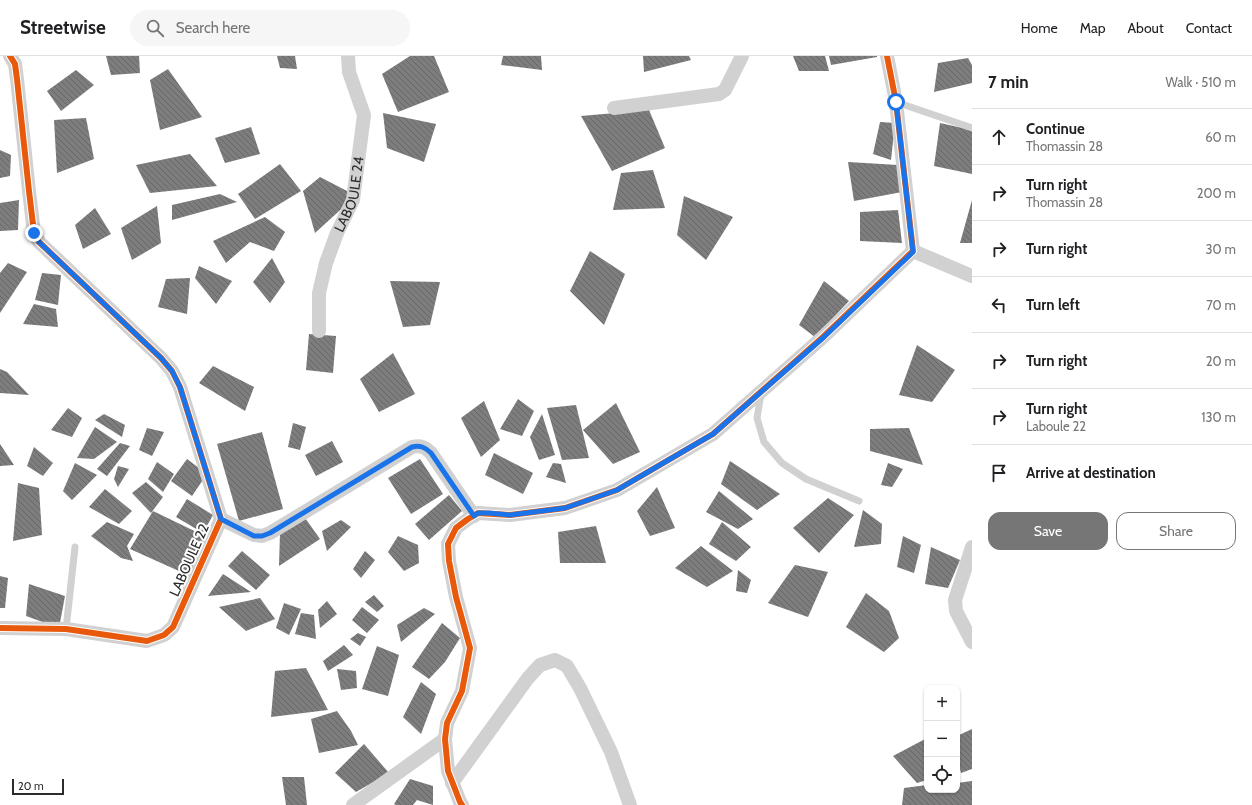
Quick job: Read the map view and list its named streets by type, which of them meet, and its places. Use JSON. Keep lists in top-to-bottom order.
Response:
{
  "streets": {
    "street": ["LABOULE 24", "LABOULE 22"]
  },
  "scale_bar": "20 m",
  "page": {
    "header": "Streetwise",
    "search": "Search here",
    "nav": [
      "Home",
      "Map",
      "About",
      "Contact"
    ],
    "heading": ["7 min", "Walk · 510 m"],
    "list": [
      ["Continue", "Thomassin 28", "60 m"],
      ["Turn right", "Thomassin 28", "200 m"],
      ["Turn right", "30 m"],
      ["Turn left", "70 m"],
      ["Turn right", "20 m"],
      ["Turn right", "Laboule 22", "130 m"],
      "Arrive at destination"
    ],
    "buttons": ["Save", "Share"],
    "map_buttons": ["+", "−"],
    "scale": "20 m"
  }
}
